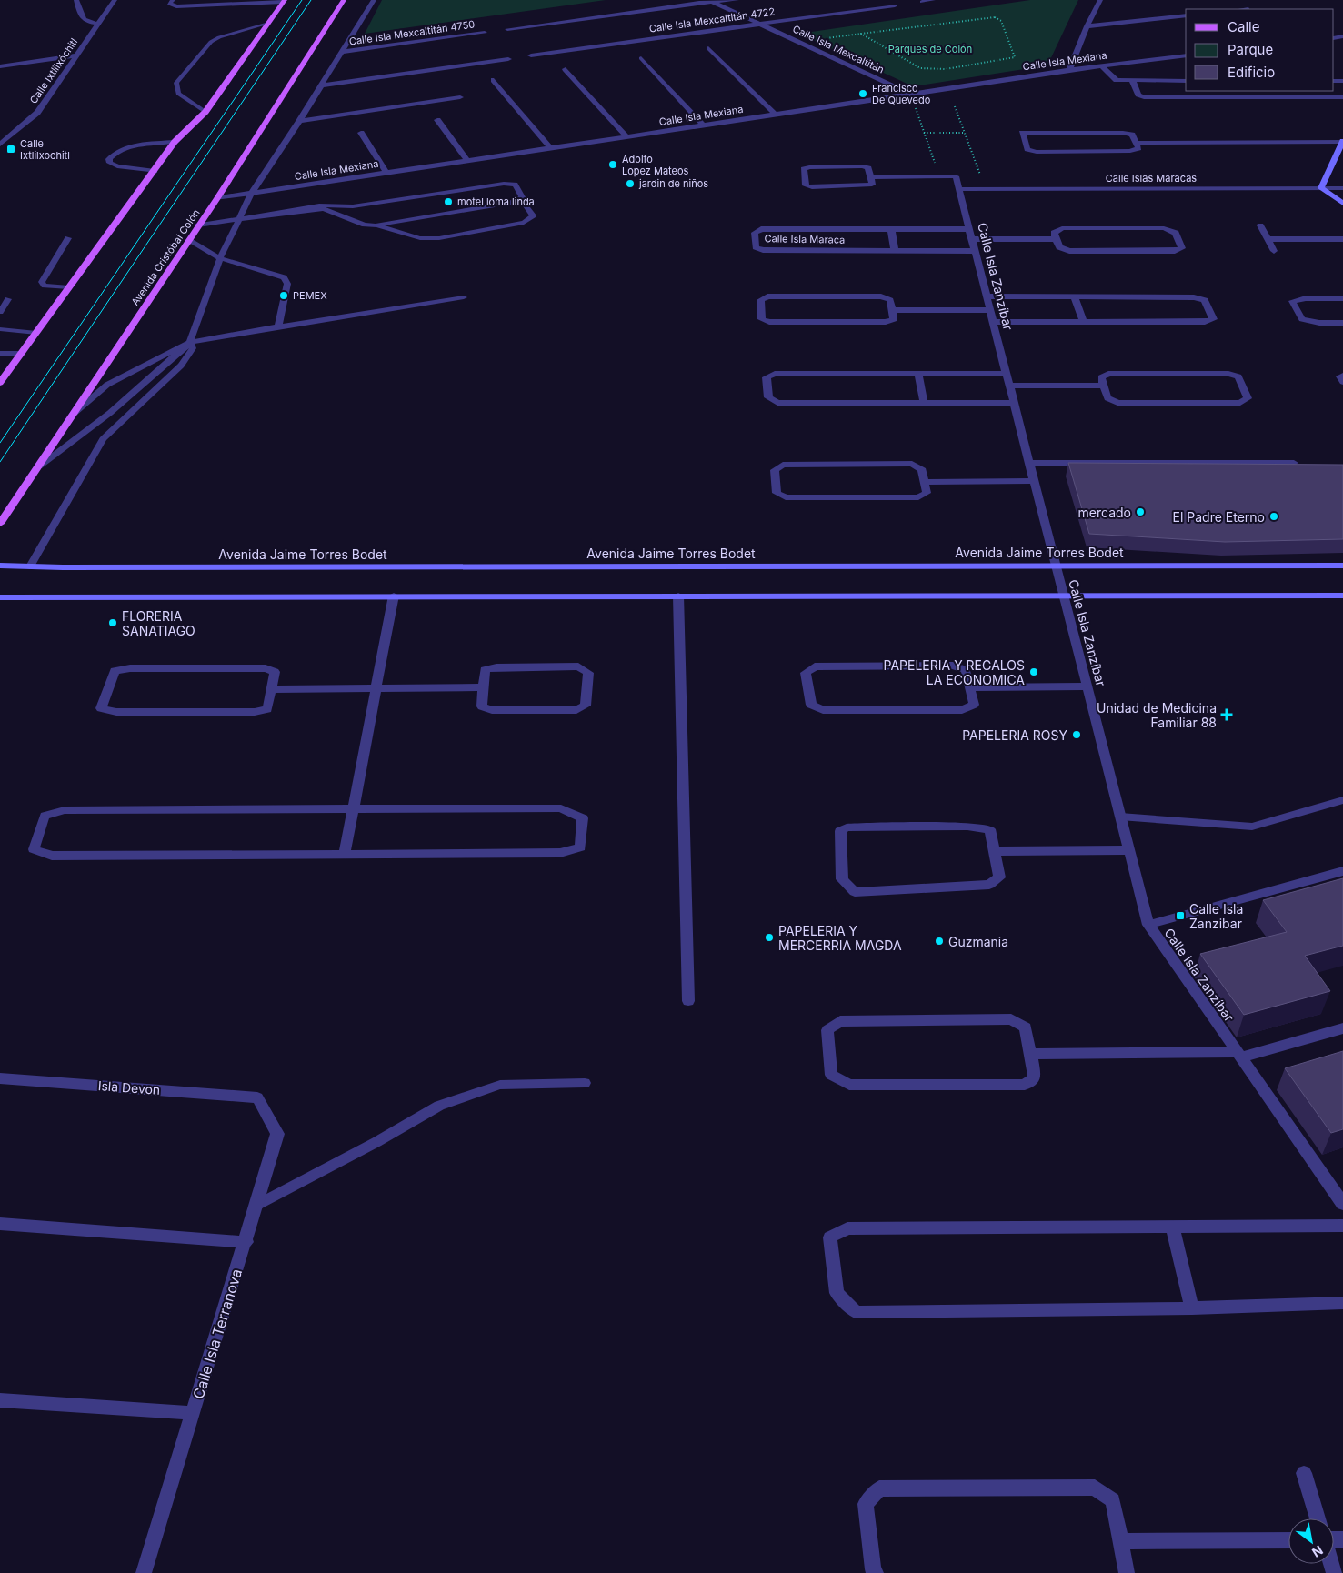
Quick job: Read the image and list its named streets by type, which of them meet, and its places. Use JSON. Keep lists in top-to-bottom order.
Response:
{
  "streets": {
    "main road": ["Avenida Cristóbal Colón"],
    "street": [
      "Calle Isla Mexcaltitán 4722",
      "Calle Isla Mexcaltitán 4750",
      "Calle Isla Mexcaltitán",
      "Calle Isla Mexiana",
      "Calle Ixtlilxóchitl",
      "Calle Islas Maracas",
      "Calle Isla Maraca",
      "Calle Isla Zanzíbar",
      "Avenida Jaime Torres Bodet",
      "Isla Devon",
      "Calle Isla Terranova"
    ]
  },
  "crossings": [
    ["Calle Isla Mexcaltitán 4722", "Calle Isla Mexcaltitán"],
    ["Calle Isla Mexcaltitán", "Calle Isla Mexiana"],
    ["Calle Isla Mexiana", "Avenida Cristóbal Colón"],
    ["Calle Islas Maracas", "Calle Isla Zanzíbar"],
    ["Calle Isla Maraca", "Calle Isla Zanzíbar"],
    ["Calle Isla Zanzíbar", "Avenida Jaime Torres Bodet"],
    ["Isla Devon", "Calle Isla Terranova"]
  ],
  "parks": ["Parques de Colón"],
  "places": {
    "other": [
      "Francisco De Quevedo",
      "Adolfo Lopez Mateos",
      "jardin de niños",
      "motel loma linda",
      "PEMEX",
      "mercado",
      "El Padre Eterno",
      "FLORERIA SANATIAGO",
      "PAPELERIA Y REGALOS LA ECONOMICA",
      "PAPELERIA ROSY",
      "PAPELERIA Y MERCERRIA MAGDA",
      "Guzmania"
    ],
    "transit": ["Calle Ixtlilxochitl", "Calle Isla Zanzibar"],
    "health": ["Unidad de Medicina Familiar 88"]
  },
  "legend": ["Calle", "Parque", "Edificio"],
  "north": "bottom right"
}
